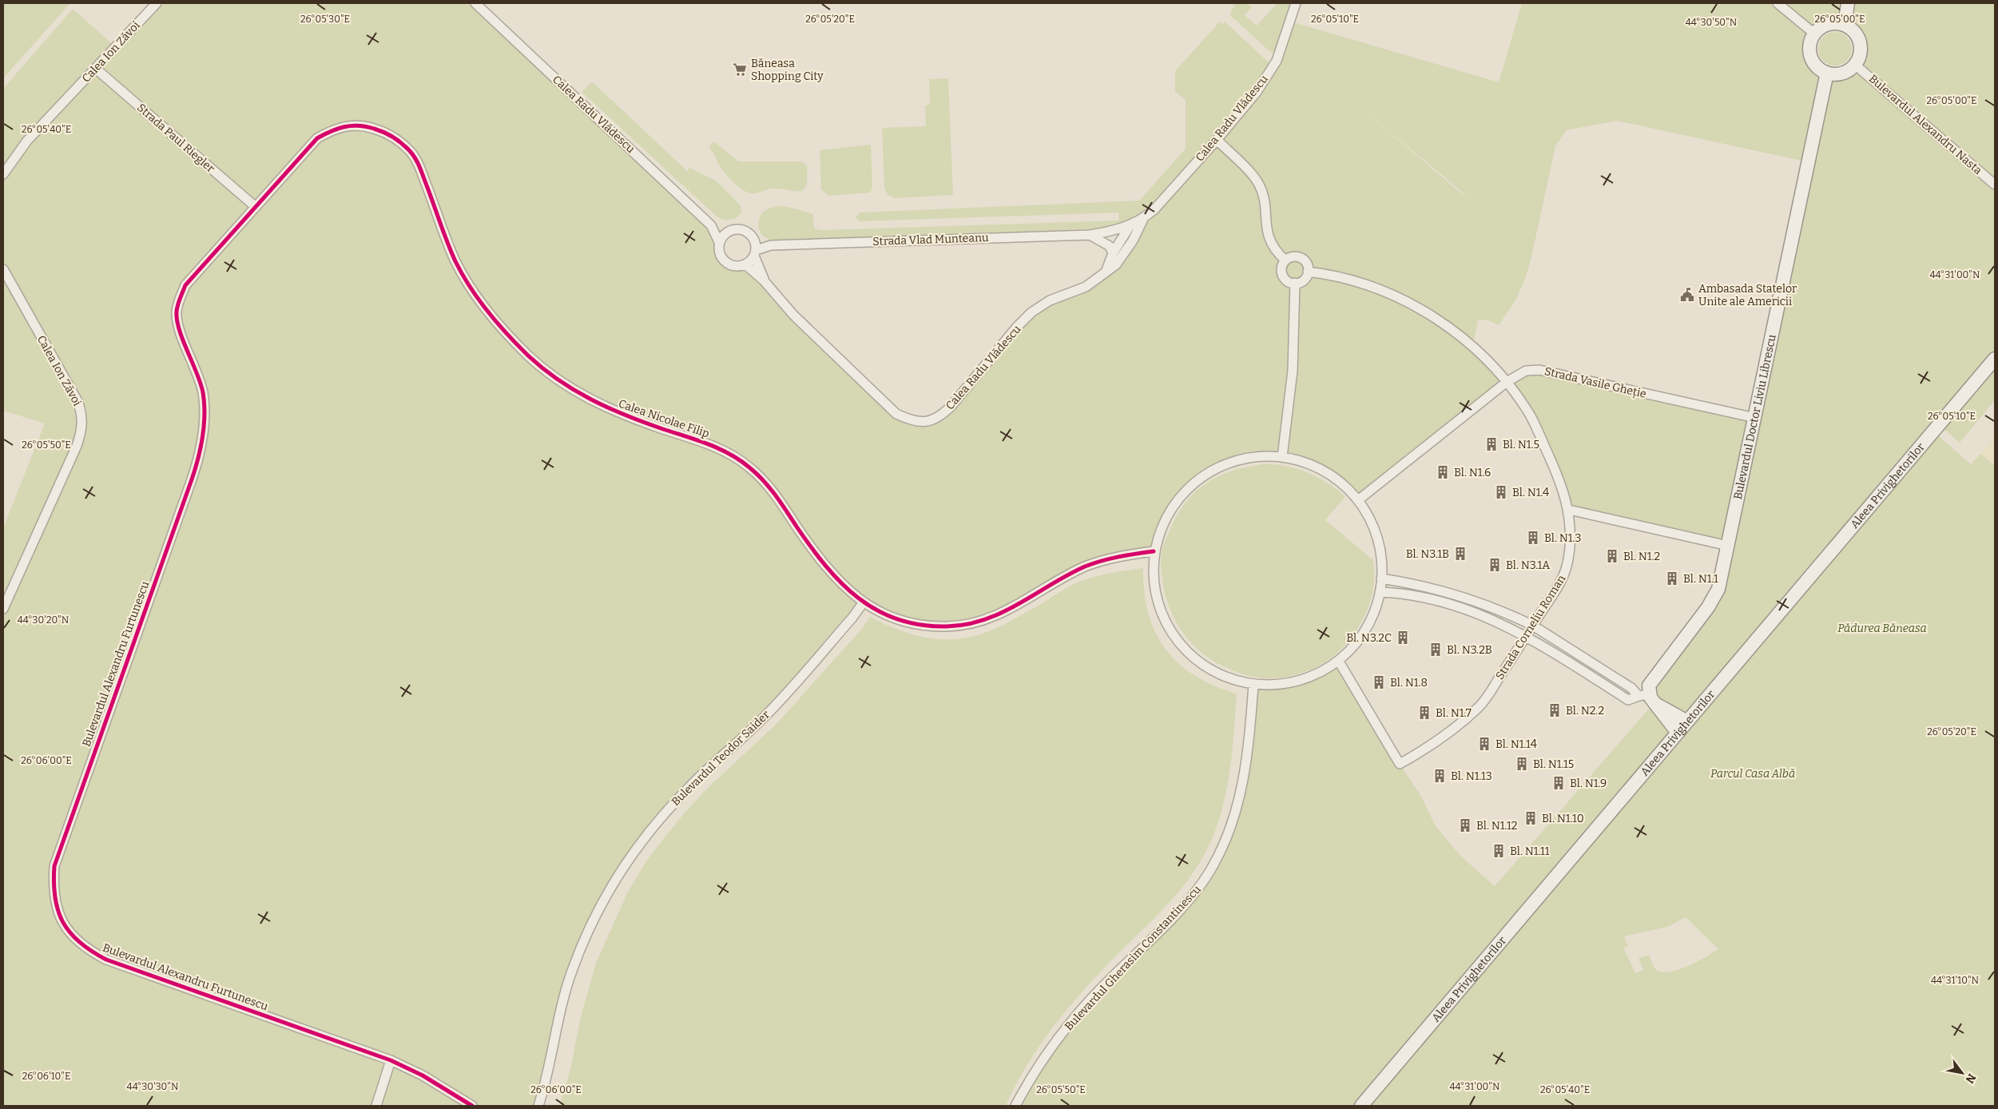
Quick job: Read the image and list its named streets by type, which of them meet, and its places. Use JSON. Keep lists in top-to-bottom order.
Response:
{
  "streets": {
    "street": [
      "Calea Ion Zăvoi",
      "Calea Radu Vlădescu",
      "Bulevardul Alexandru Nasta",
      "Strada Paul Riegler",
      "Strada Vlad Munteanu",
      "Strada Vasile Gheție",
      "Bulevardul Doctor Liviu Librescu",
      "Calea Nicolae Filip",
      "Aleea Privighetorilor",
      "Strada Corneliu Roman",
      "Bulevardul Alexandru Furtunescu",
      "Bulevardul Teodor Saider",
      "Bulevardul Gherasim Constantinescu"
    ]
  },
  "crossings": [
    ["Calea Ion Zăvoi", "Strada Paul Riegler"],
    ["Calea Radu Vlădescu", "Strada Vlad Munteanu"],
    ["Bulevardul Alexandru Nasta", "Bulevardul Doctor Liviu Librescu"],
    ["Strada Paul Riegler", "Calea Nicolae Filip"],
    ["Strada Paul Riegler", "Bulevardul Alexandru Furtunescu"],
    ["Strada Vasile Gheție", "Bulevardul Doctor Liviu Librescu"],
    ["Strada Vasile Gheție", "Strada Corneliu Roman"],
    ["Calea Nicolae Filip", "Bulevardul Alexandru Furtunescu"],
    ["Calea Nicolae Filip", "Bulevardul Teodor Saider"]
  ],
  "parks": ["Pădurea Băneasa", "Parcul Casa Albă"],
  "places": {
    "supermarket": ["Băneasa Shopping City"],
    "public building": ["Ambasada Statelor Unite ale Americii"],
    "building": [
      "Bl. N1.5",
      "Bl. N1.6",
      "Bl. N1.4",
      "Bl. N1.3",
      "Bl. N3.1B",
      "Bl. N1.2",
      "Bl. N3.1A",
      "Bl. N1.1",
      "Bl. N3.2C",
      "Bl. N3.2B",
      "Bl. N1.8",
      "Bl. N2.2",
      "Bl. N1.7",
      "Bl. N1.14",
      "Bl. N1.15",
      "Bl. N1.13",
      "Bl. N1.9",
      "Bl. N1.10",
      "Bl. N1.12",
      "Bl. N1.11"
    ]
  },
  "north": "bottom right",
  "coordinates": [
    "26°05'30\"E",
    "26°05'20\"E",
    "26°05'10\"E",
    "26°05'00\"E",
    "44°30'50\"N",
    "26°05'40\"E",
    "44°31'00\"N",
    "26°05'50\"E",
    "44°30'20\"N",
    "26°06'00\"E",
    "44°31'10\"N",
    "26°06'10\"E",
    "44°30'30\"N"
  ]
}
